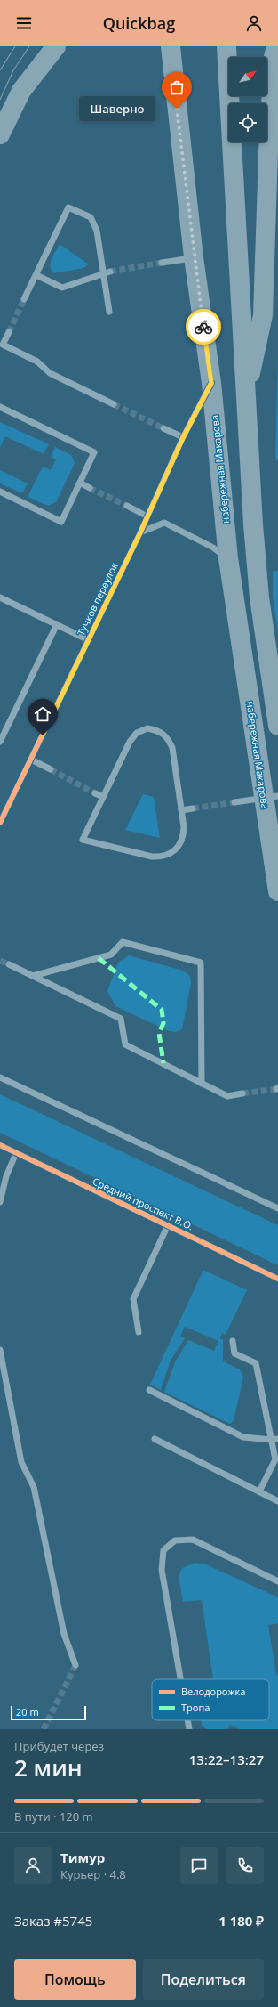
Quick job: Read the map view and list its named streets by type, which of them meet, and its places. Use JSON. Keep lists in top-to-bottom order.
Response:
{
  "streets": {
    "main road": ["набережная Макарова"],
    "street": ["Тучков переулок", "Средний проспект В.О."]
  },
  "crossings": [
    ["набережная Макарова", "Тучков переулок"]
  ],
  "places": ["Шаверно"],
  "legend": ["Велодорожка", "Тропа"],
  "scale_bar": "20 m",
  "north": "top right",
  "page": {
    "header": "Quickbag",
    "bubble": "Шаверно",
    "scale": "20 m",
    "heading": ["2 мин", "Прибудет через", "13:22–13:27"],
    "panel": [
      "Тимур",
      "Курьер · 4.8",
      "Заказ #5745",
      "1 180 ₽"
    ],
    "bar": "В пути · 120 m",
    "buttons": ["Помощь", "Поделиться"]
  }
}
